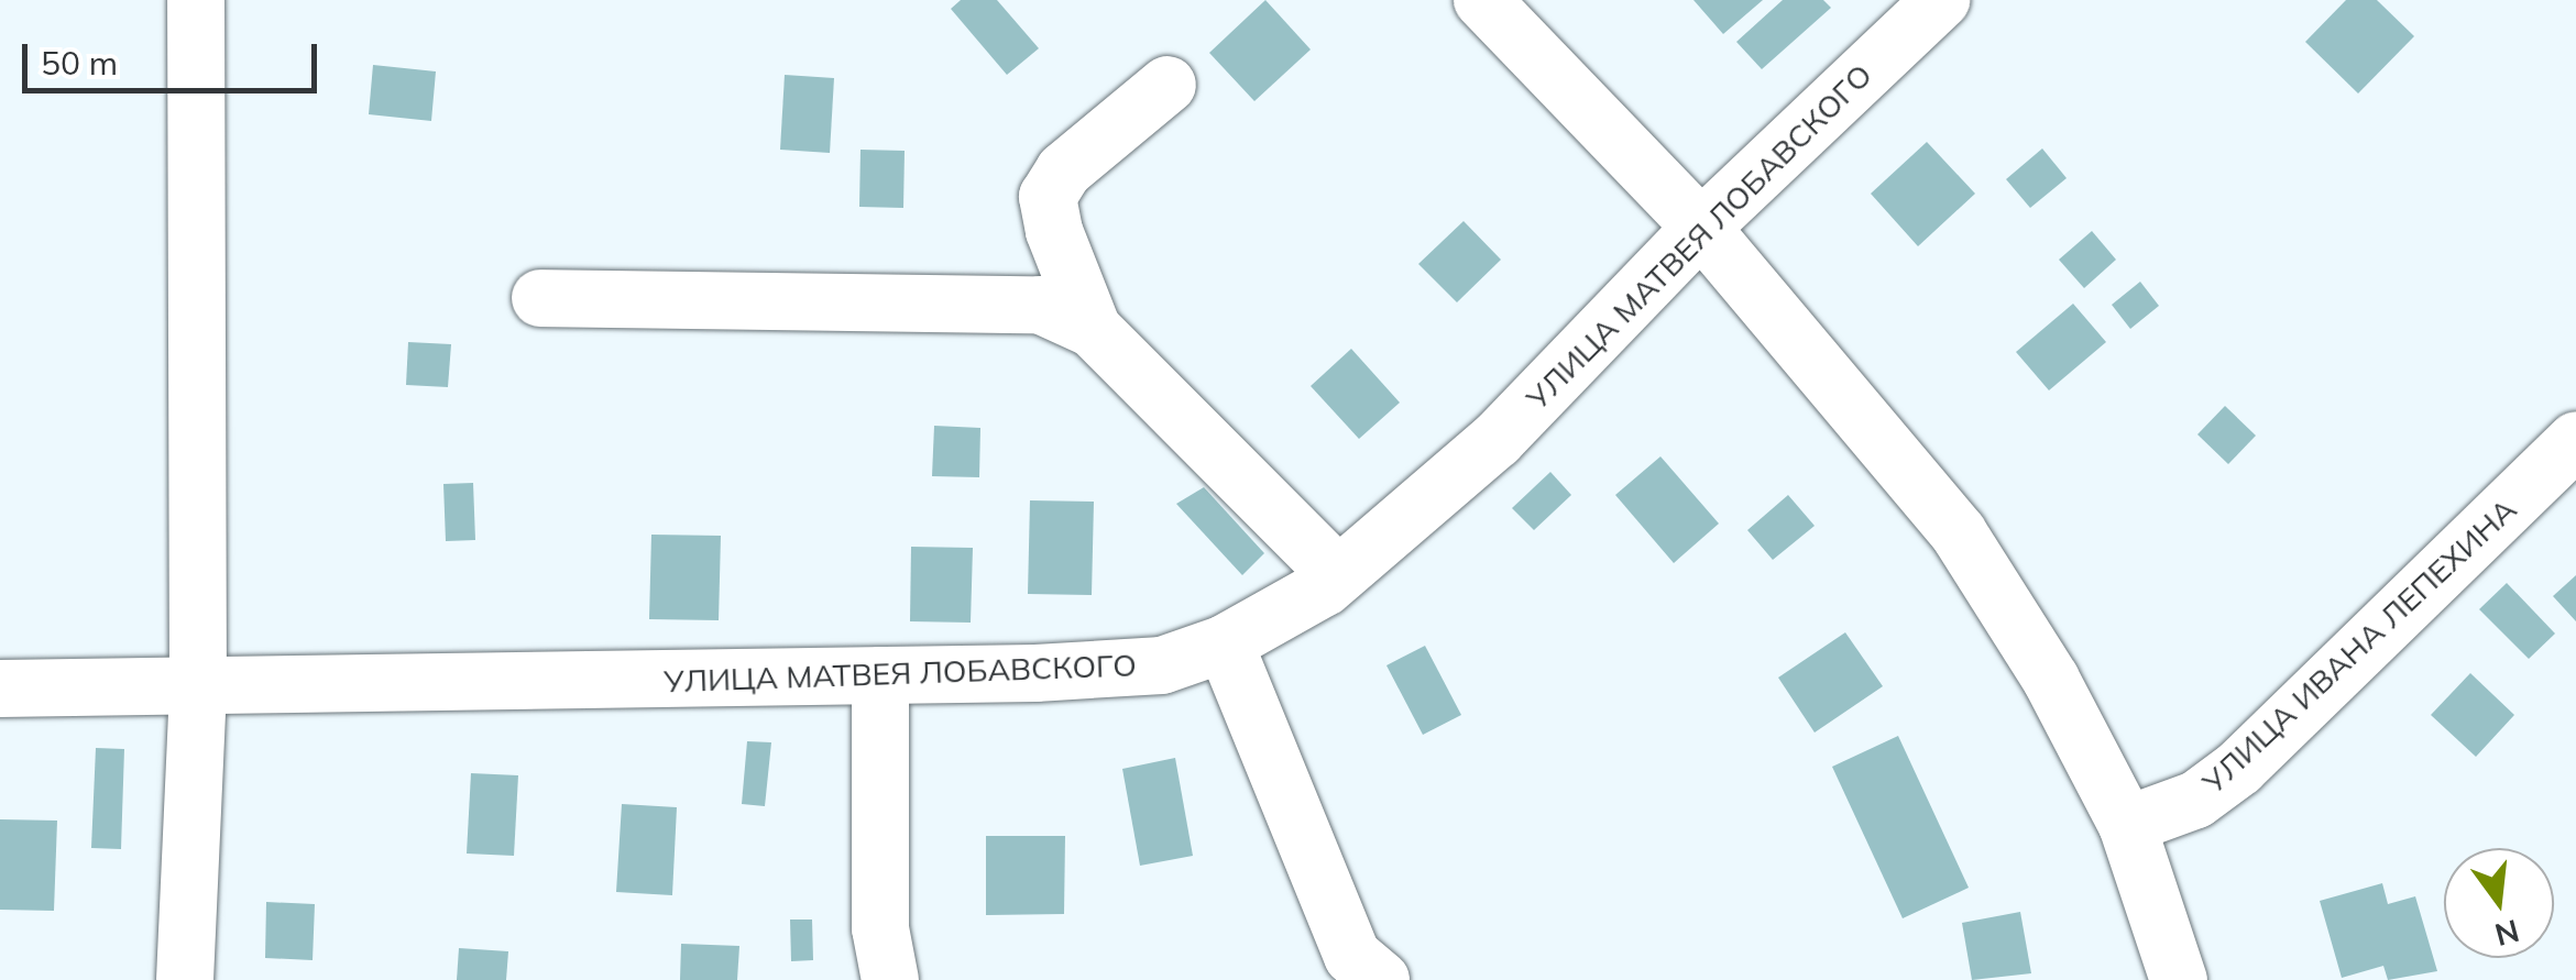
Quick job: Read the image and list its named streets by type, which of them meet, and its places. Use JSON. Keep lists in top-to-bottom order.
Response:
{
  "streets": {
    "street": ["УЛИЦА МАТВЕЯ ЛОБАВСКОГО", "УЛИЦА ИВАНА ЛЕПЕХИНА"]
  },
  "scale_bar": "50 m",
  "north": "bottom"
}
